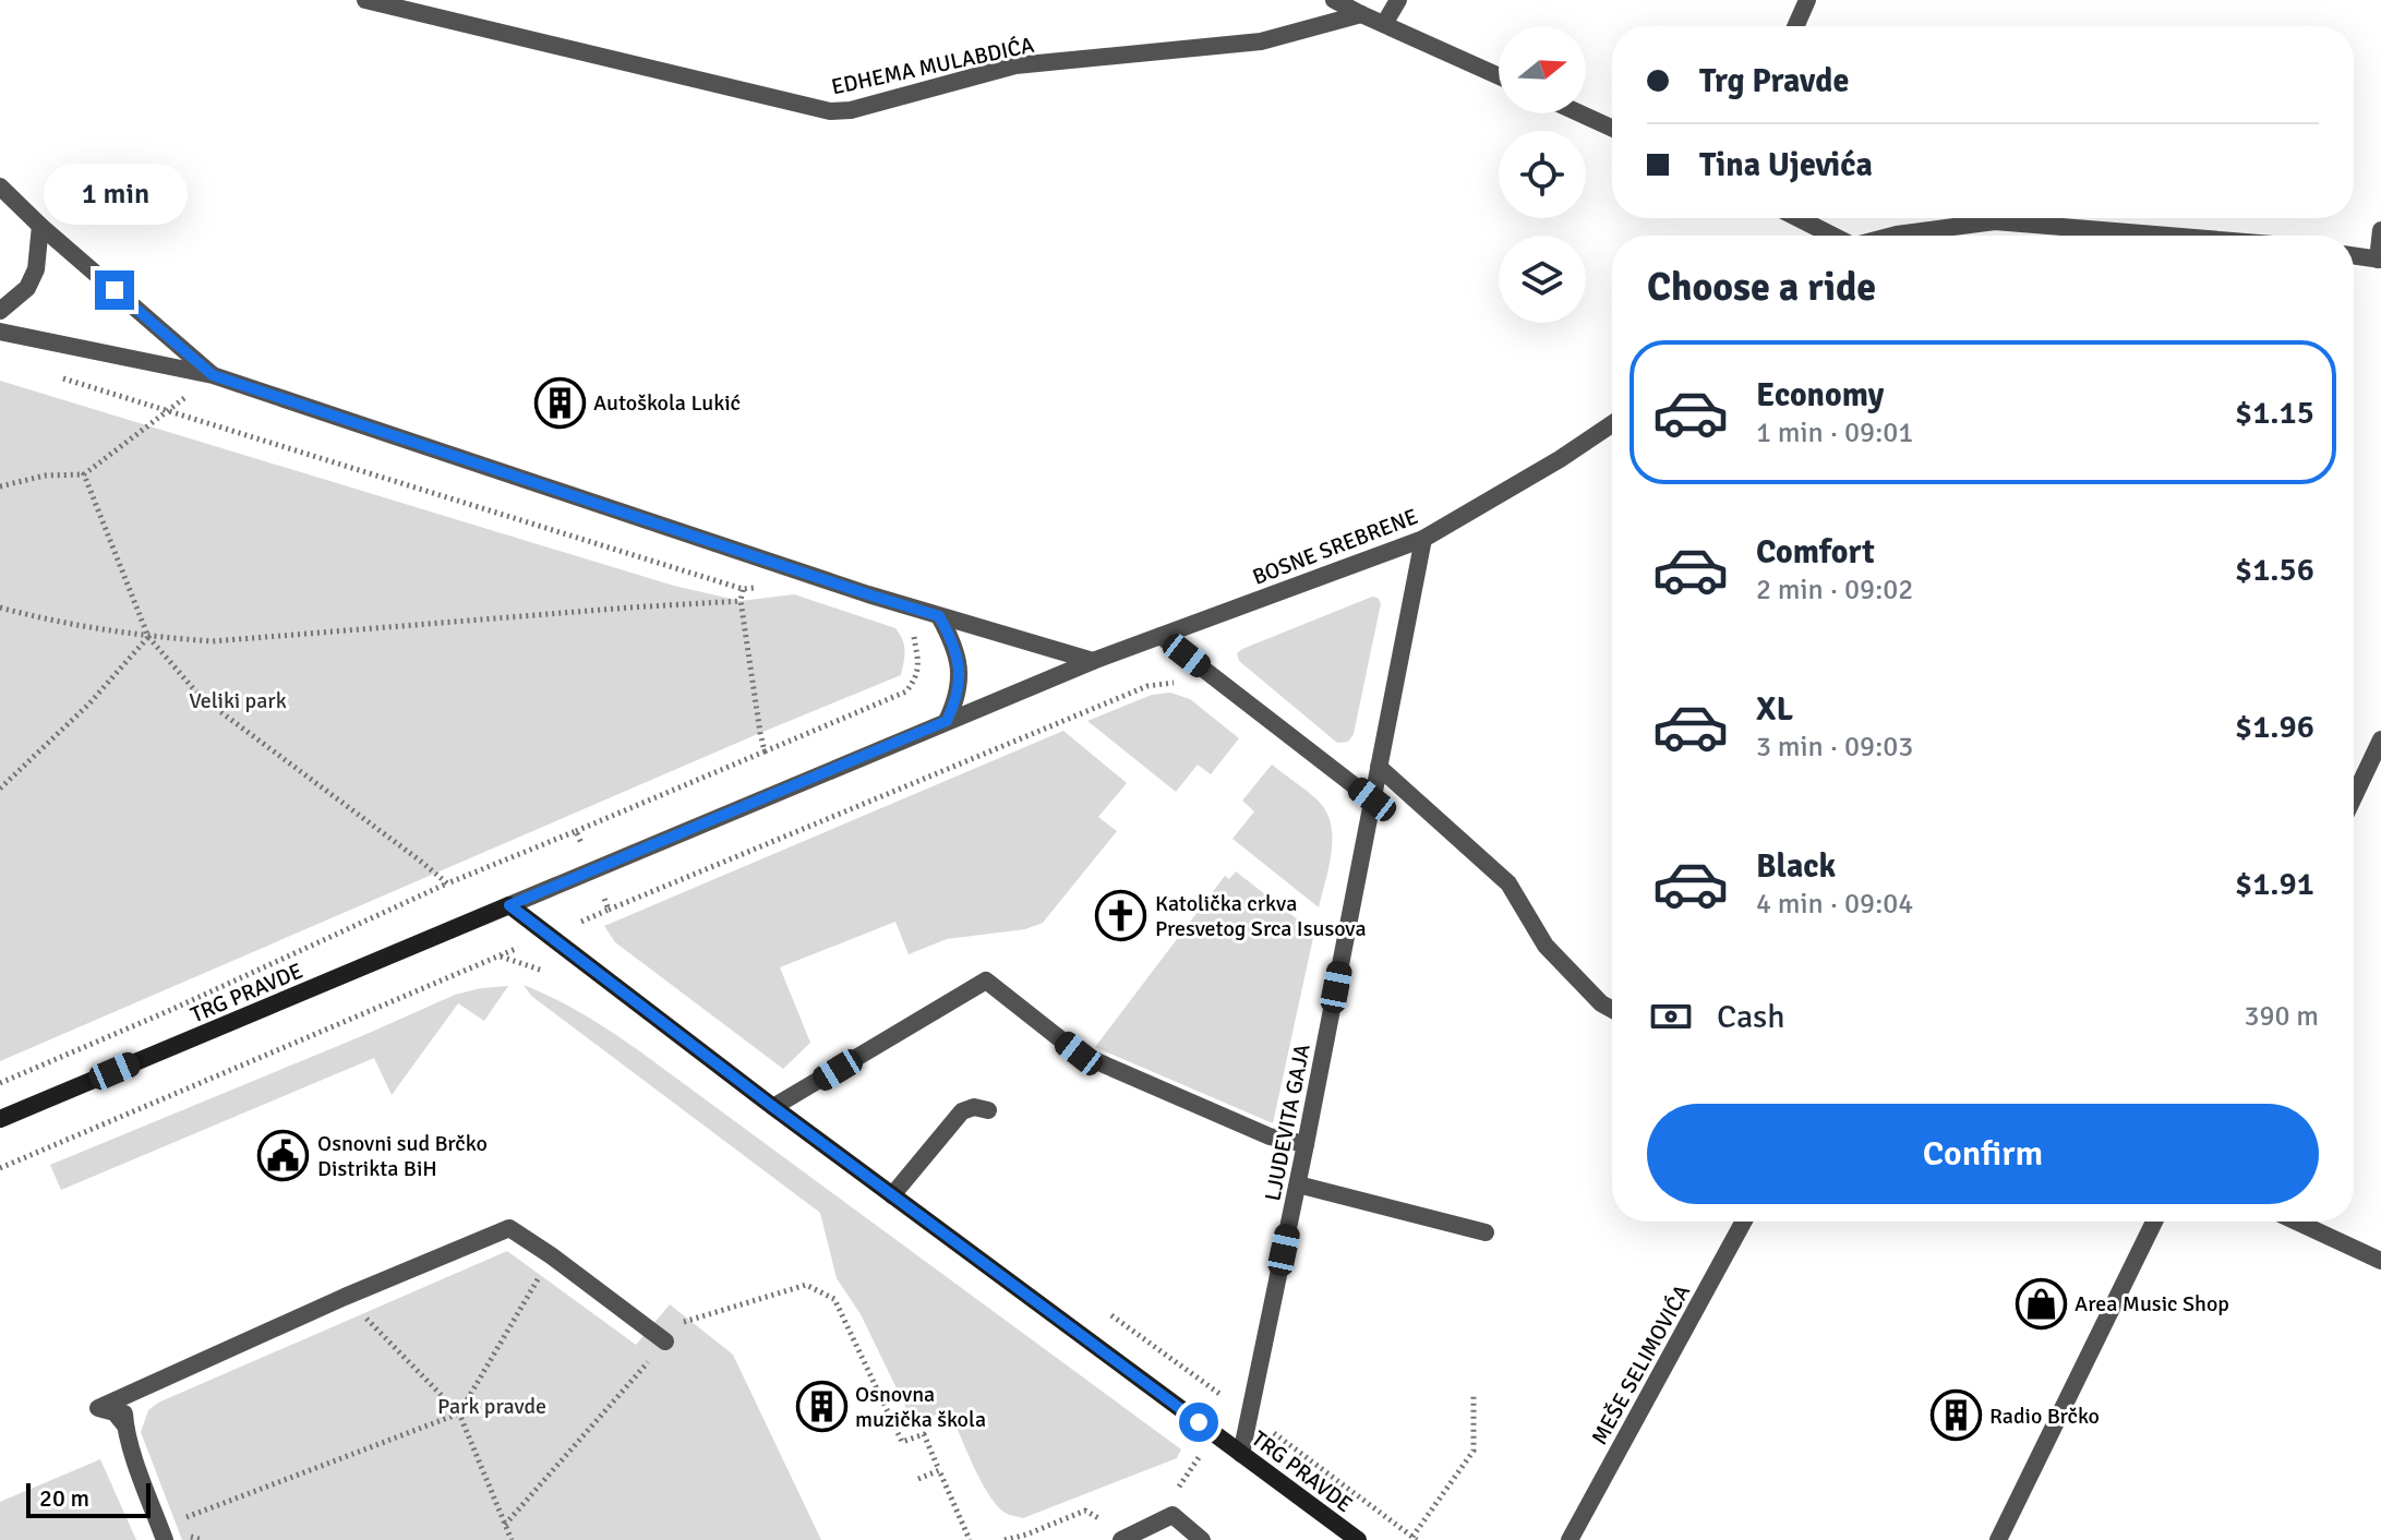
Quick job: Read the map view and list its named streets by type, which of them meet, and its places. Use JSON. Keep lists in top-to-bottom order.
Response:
{
  "streets": {
    "main road": ["TRG PRAVDE"],
    "street": [
      "EDHEMA MULABDIĆA",
      "BOSNE SREBRENE",
      "LJUDEVITA GAJA",
      "MEŠE SELIMOVIĆA"
    ]
  },
  "crossings": [
    ["BOSNE SREBRENE", "TRG PRAVDE"],
    ["BOSNE SREBRENE", "LJUDEVITA GAJA"],
    ["TRG PRAVDE", "LJUDEVITA GAJA"]
  ],
  "parks": ["Veliki park", "Park pravde"],
  "places": {
    "building": ["Autoškola Lukić", "Osnovna muzička škola", "Radio Brčko"],
    "church": ["Katolička crkva Presvetog Srca Isusova"],
    "public building": ["Osnovni sud Brčko Distrikta BiH"],
    "shop": ["Area Music Shop"]
  },
  "scale_bar": "20 m",
  "north": "right",
  "page": {
    "banner": ["Trg Pravde", "Tina Ujevića"],
    "bubble": "1 min",
    "heading": "Choose a ride",
    "list": [
      {
        "name": "Economy",
        "note": "1 min · 09:01",
        "value": "$1.15"
      },
      {
        "name": "Comfort",
        "note": "2 min · 09:02",
        "value": "$1.56"
      },
      {
        "name": "XL",
        "note": "3 min · 09:03",
        "value": "$1.96"
      },
      {
        "name": "Black",
        "note": "4 min · 09:04",
        "value": "$1.91"
      }
    ],
    "pay": ["Cash", "390 m"],
    "buttons": "Confirm",
    "scale": "20 m"
  }
}
